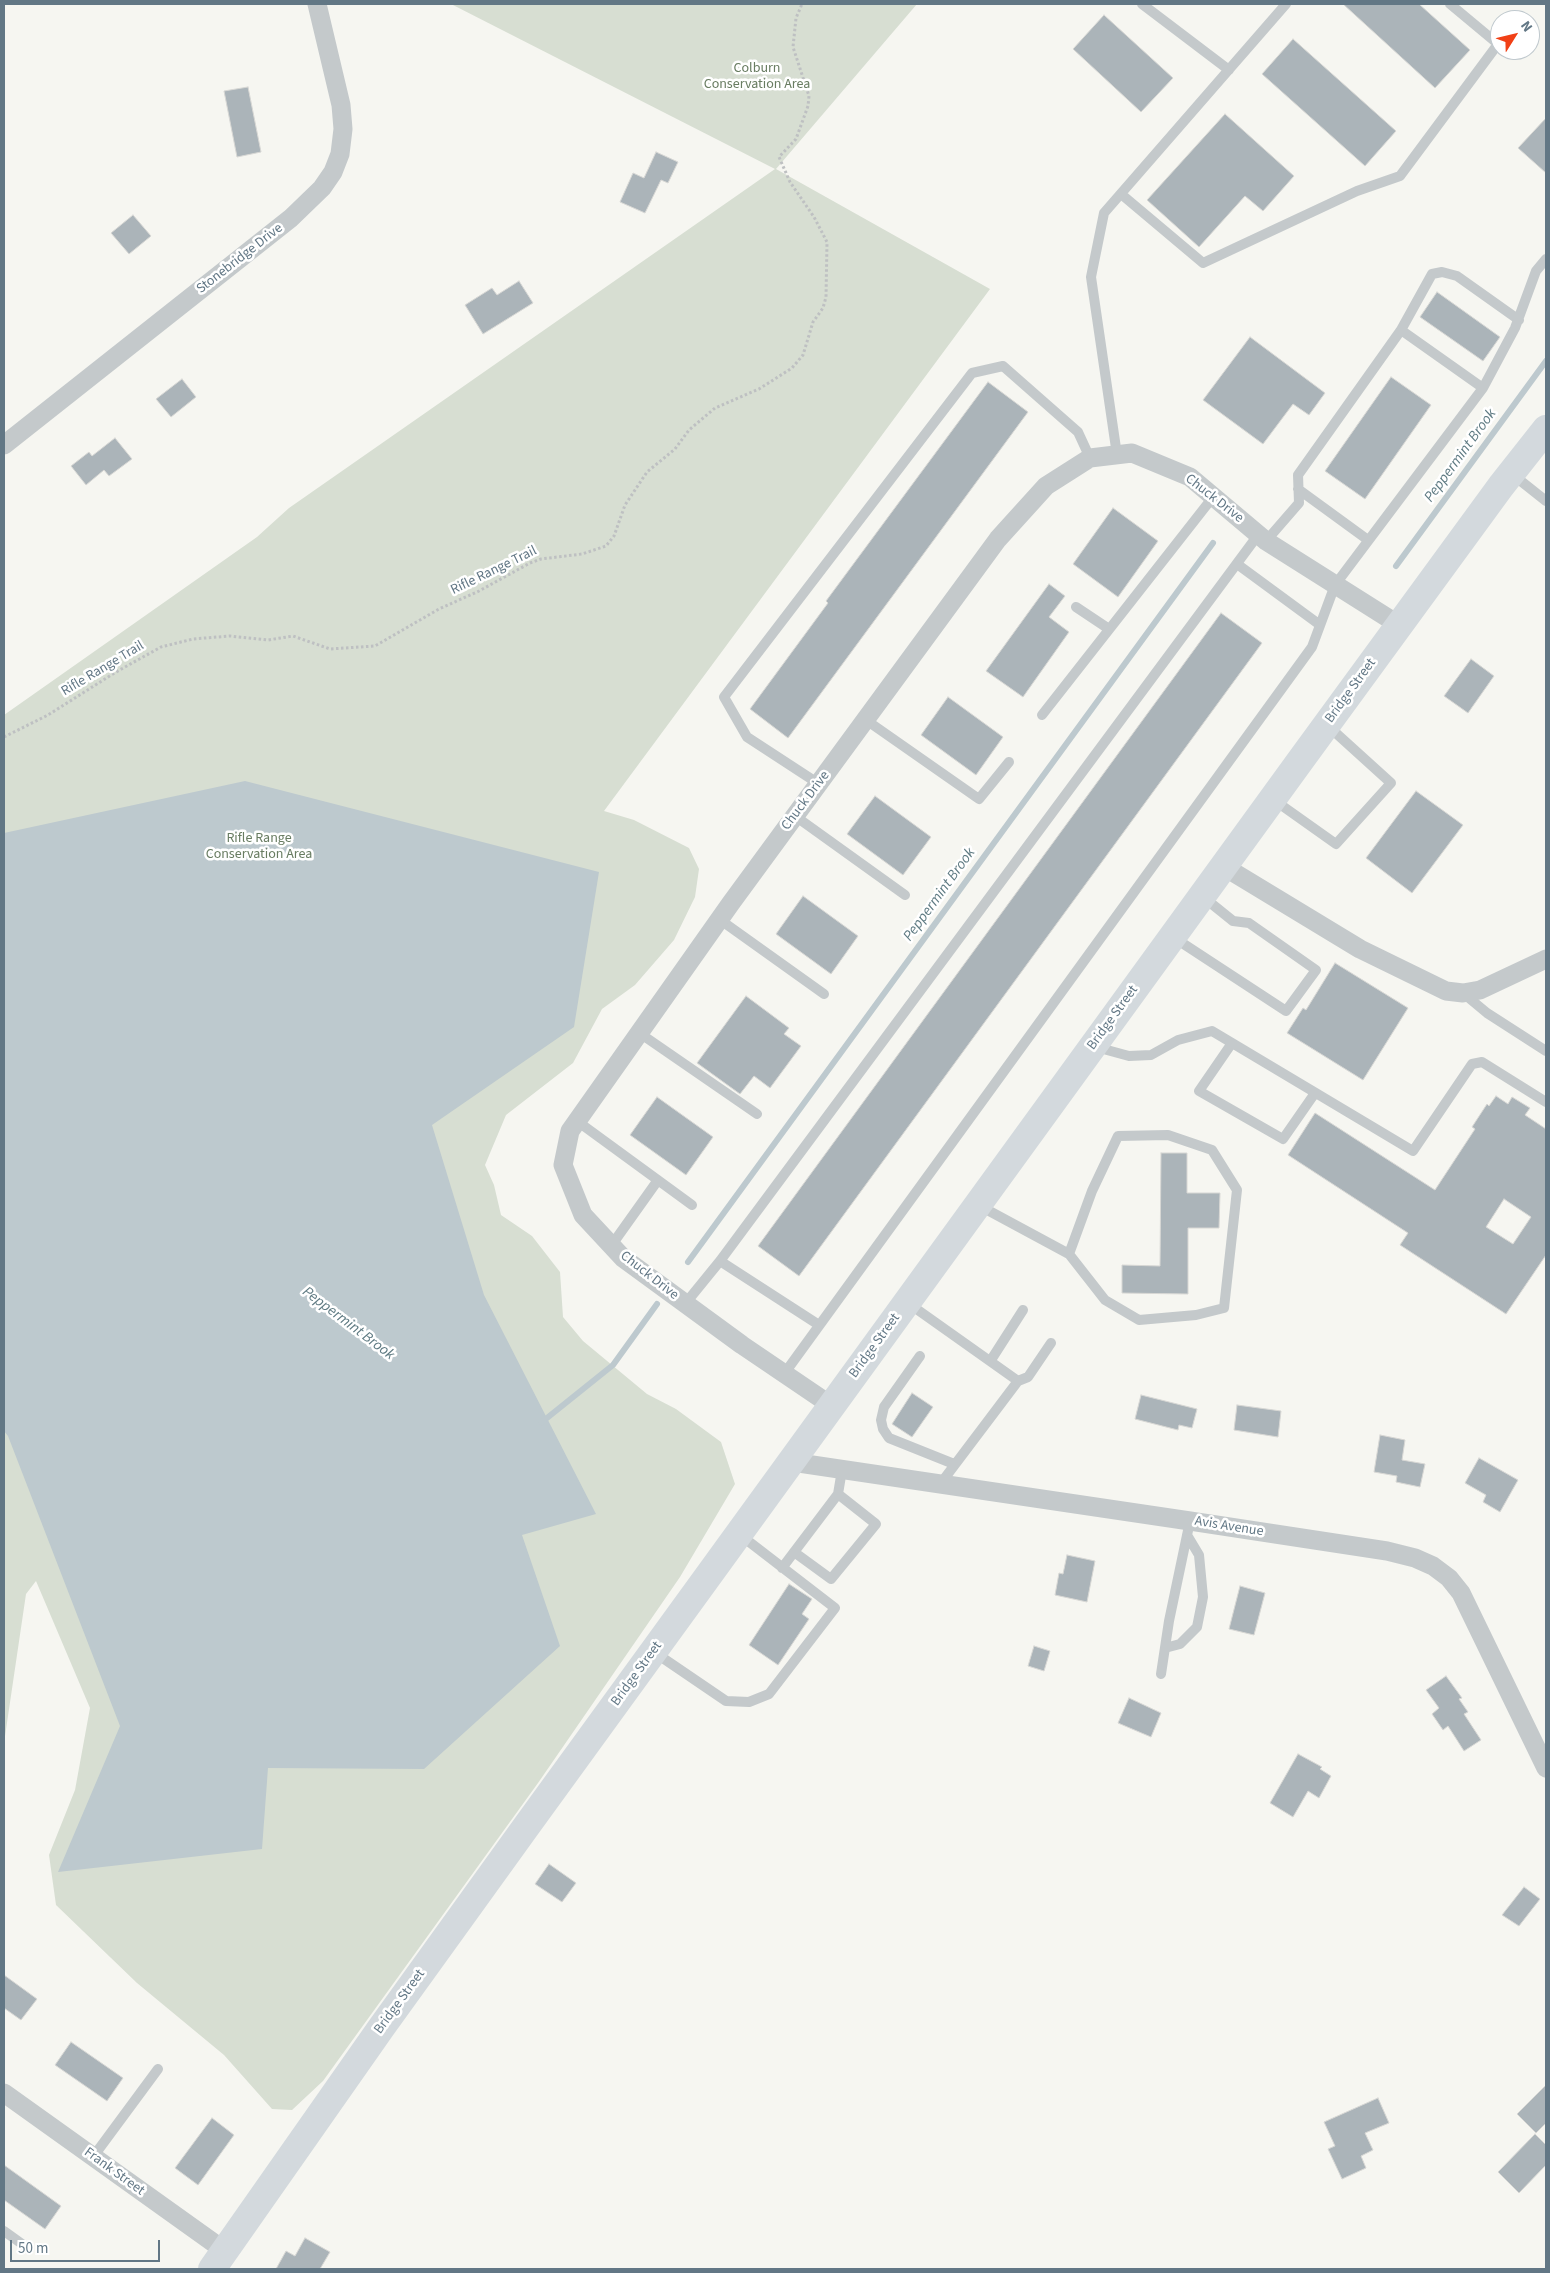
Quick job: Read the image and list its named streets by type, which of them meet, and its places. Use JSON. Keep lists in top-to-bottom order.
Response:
{
  "streets": {
    "main road": ["Bridge Street"],
    "street": [
      "Stonebridge Drive",
      "Chuck Drive",
      "Avis Avenue",
      "Frank Street"
    ],
    "path": ["Rifle Range Trail"]
  },
  "crossings": [
    ["Chuck Drive", "Bridge Street"],
    ["Bridge Street", "Avis Avenue"],
    ["Bridge Street", "Frank Street"]
  ],
  "water": ["Peppermint Brook"],
  "parks": ["Colburn Conservation Area", "Rifle Range Conservation Area"],
  "scale_bar": "50 m",
  "north": "top right"
}
